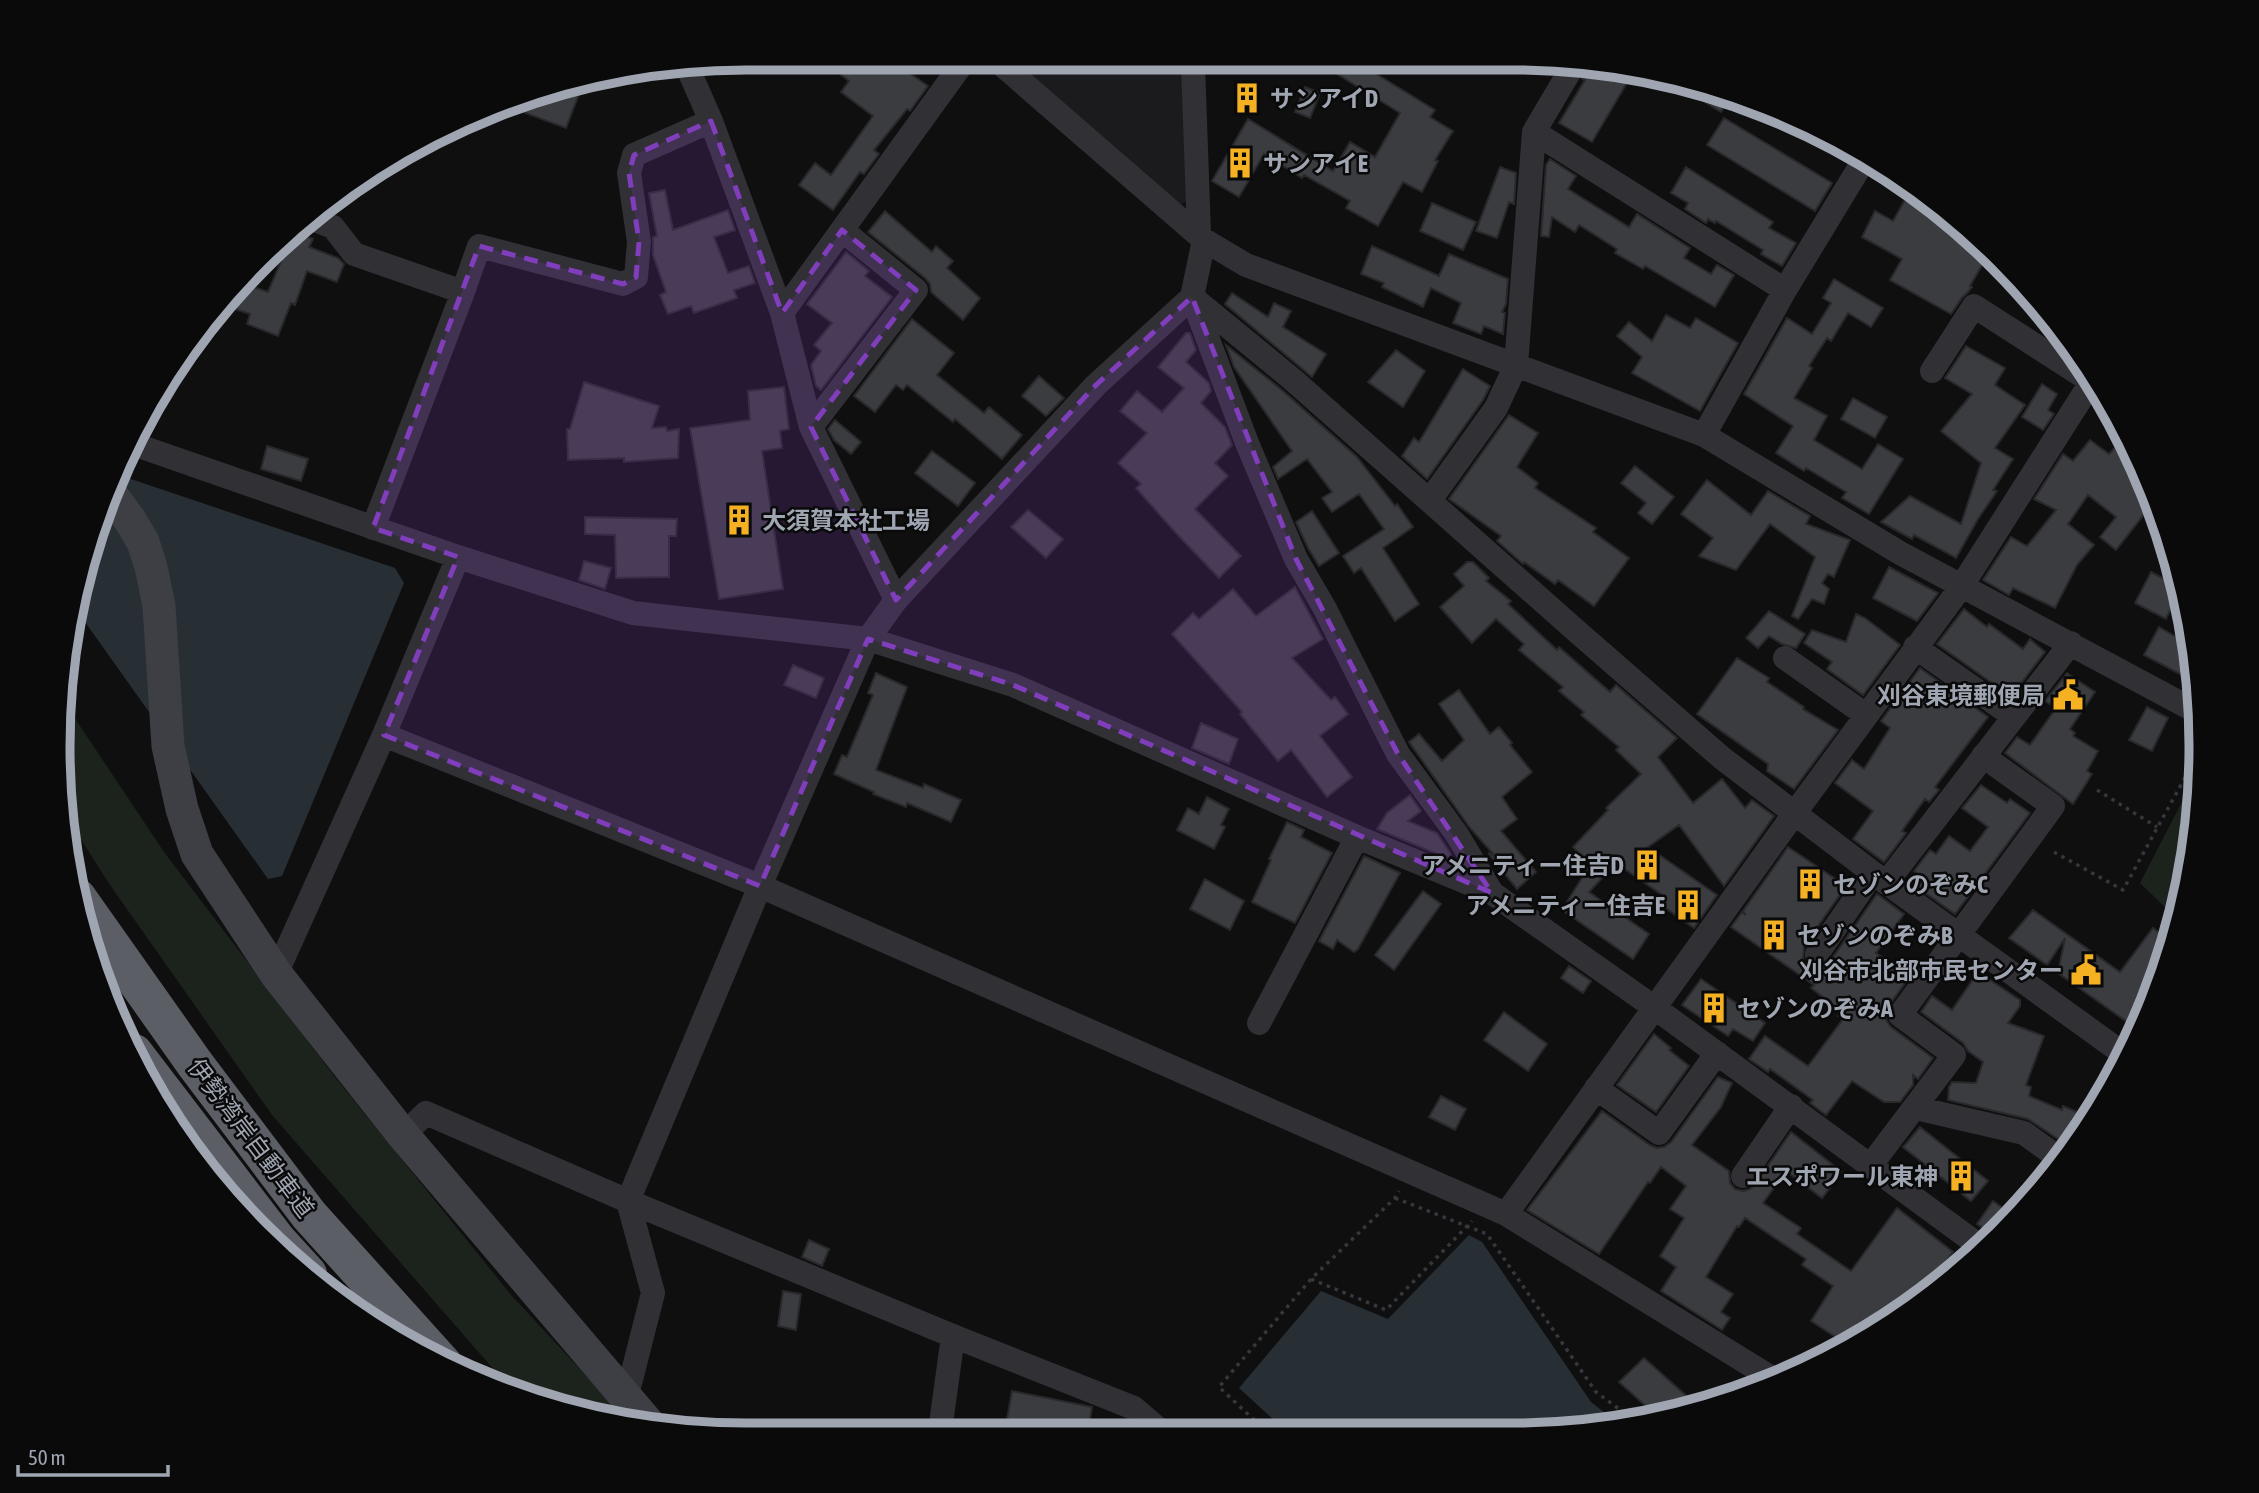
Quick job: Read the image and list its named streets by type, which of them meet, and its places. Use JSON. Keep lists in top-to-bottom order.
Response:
{
  "streets": {
    "highway": ["伊勢湾岸自動車道"]
  },
  "places": {
    "building": [
      "サンアイD",
      "サンアイE",
      "大須賀本社工場",
      "アメニティー住吉D",
      "セゾンのぞみC",
      "アメニティー住吉E",
      "セゾンのぞみB",
      "セゾンのぞみA",
      "エスポワール東神"
    ],
    "public building": ["刈谷東境郵便局", "刈谷市北部市民センター"]
  },
  "scale_bar": "50 m"
}
